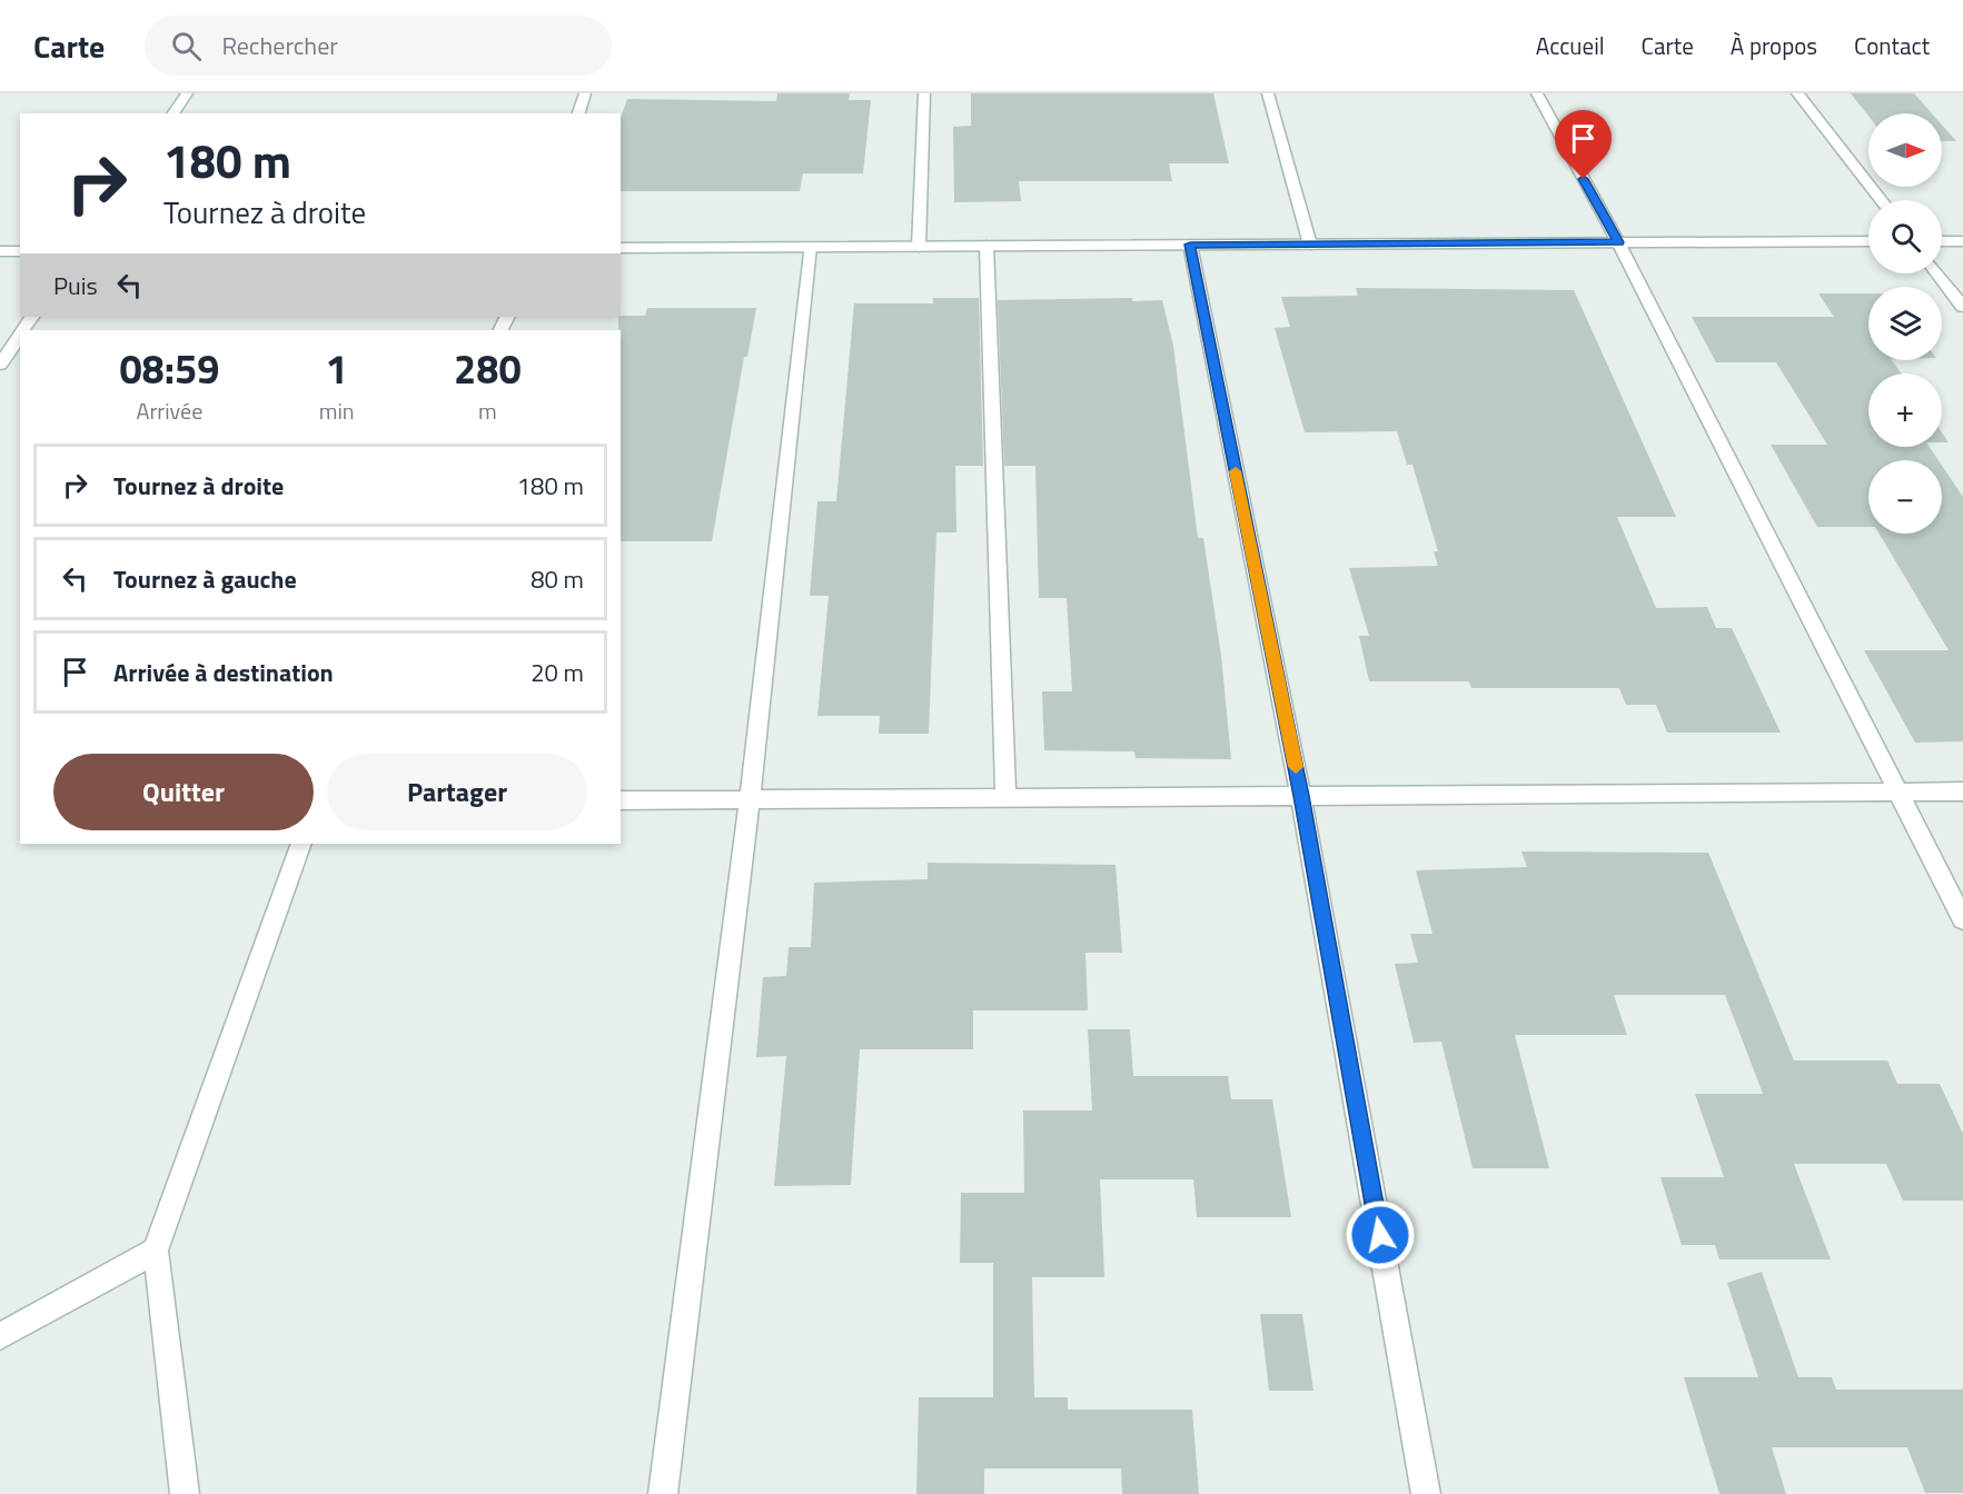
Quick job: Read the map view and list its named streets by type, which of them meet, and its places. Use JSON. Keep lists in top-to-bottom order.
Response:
{
  "north": "right",
  "page": {
    "header": "Carte",
    "search": "Rechercher",
    "nav": [
      "Accueil",
      "Carte",
      "À propos",
      "Contact"
    ],
    "map_buttons": ["+", "−"],
    "turn": ["180 m", "Tournez à droite"],
    "then": "Puis",
    "eta": [
      "08:59",
      "Arrivée",
      "1",
      "min",
      "280",
      "m"
    ],
    "list": [
      {
        "name": "Tournez à droite",
        "value": "180 m"
      },
      {
        "name": "Tournez à gauche",
        "value": "80 m"
      },
      {
        "name": "Arrivée à destination",
        "value": "20 m"
      }
    ],
    "buttons": ["Quitter", "Partager"]
  }
}
